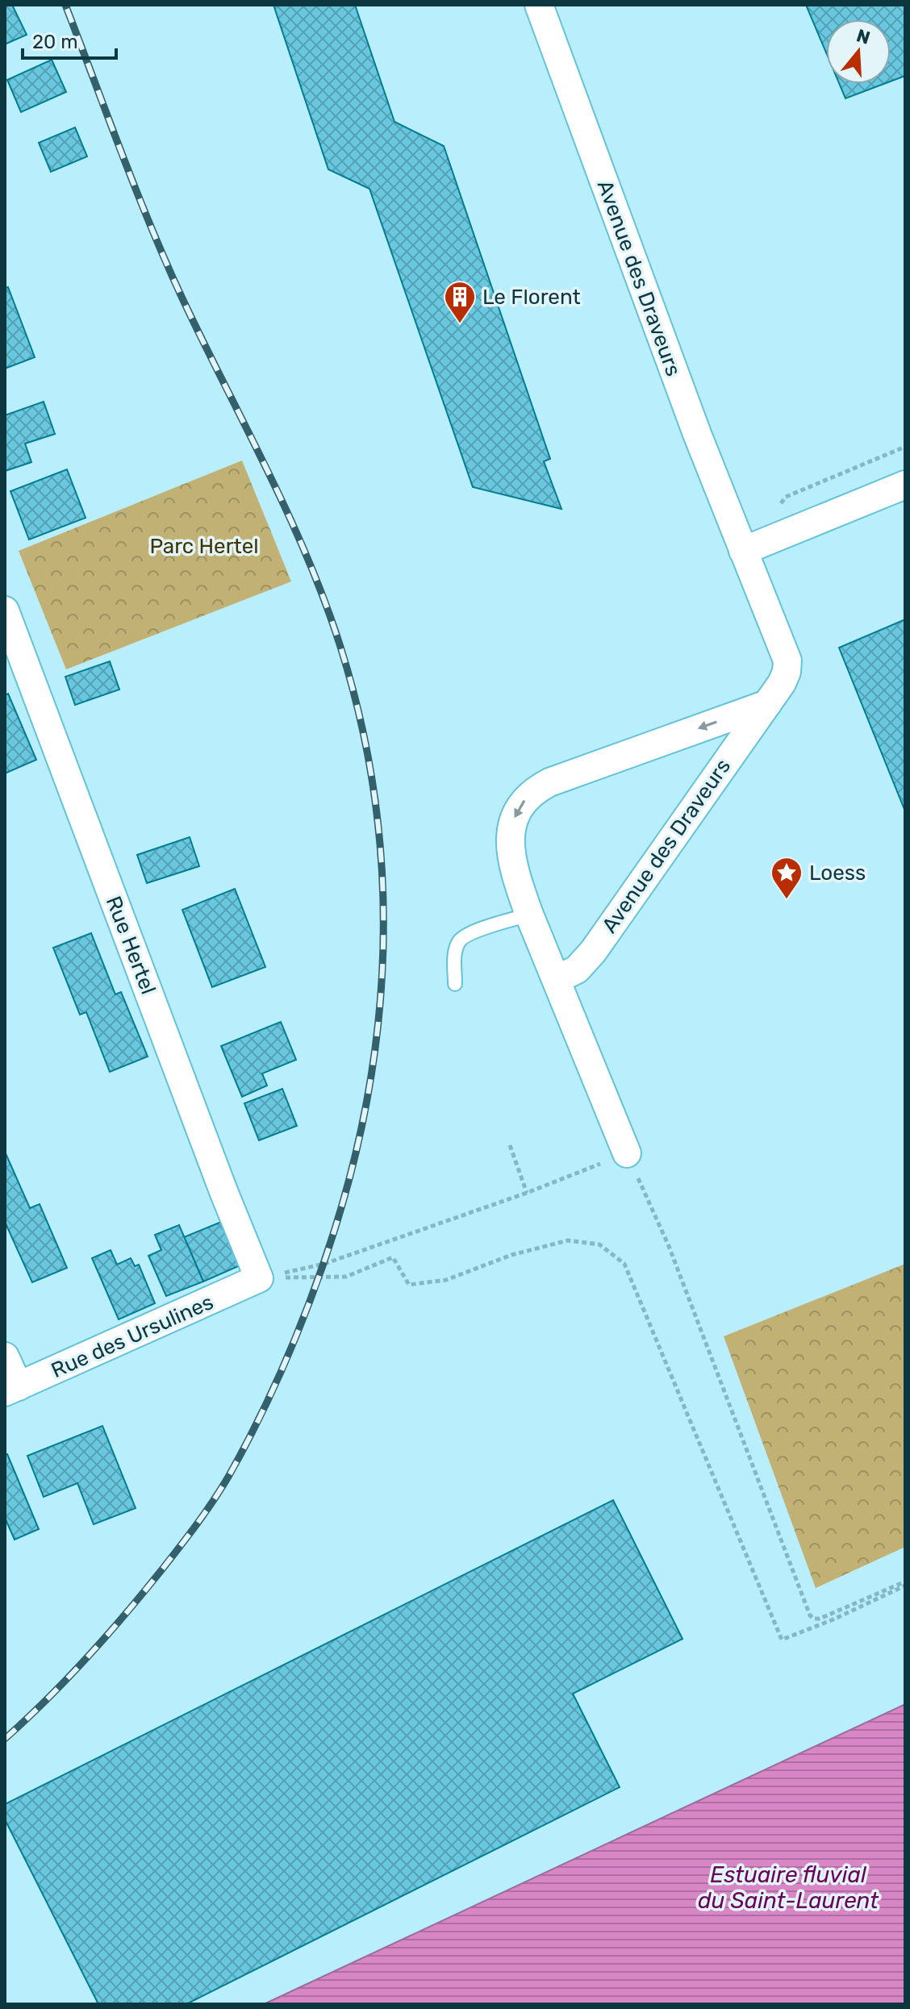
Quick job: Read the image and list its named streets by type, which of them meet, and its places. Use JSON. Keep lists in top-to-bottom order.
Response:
{
  "streets": {
    "street": ["Avenue des Draveurs", "Rue Hertel", "Rue des Ursulines"]
  },
  "crossings": [
    ["Rue Hertel", "Rue des Ursulines"]
  ],
  "water": ["Estuaire fluvial du Saint-Laurent"],
  "parks": ["Parc Hertel"],
  "places": {
    "building": ["Le Florent"],
    "place": ["Loess"]
  },
  "scale_bar": "20 m",
  "north": "top"
}
